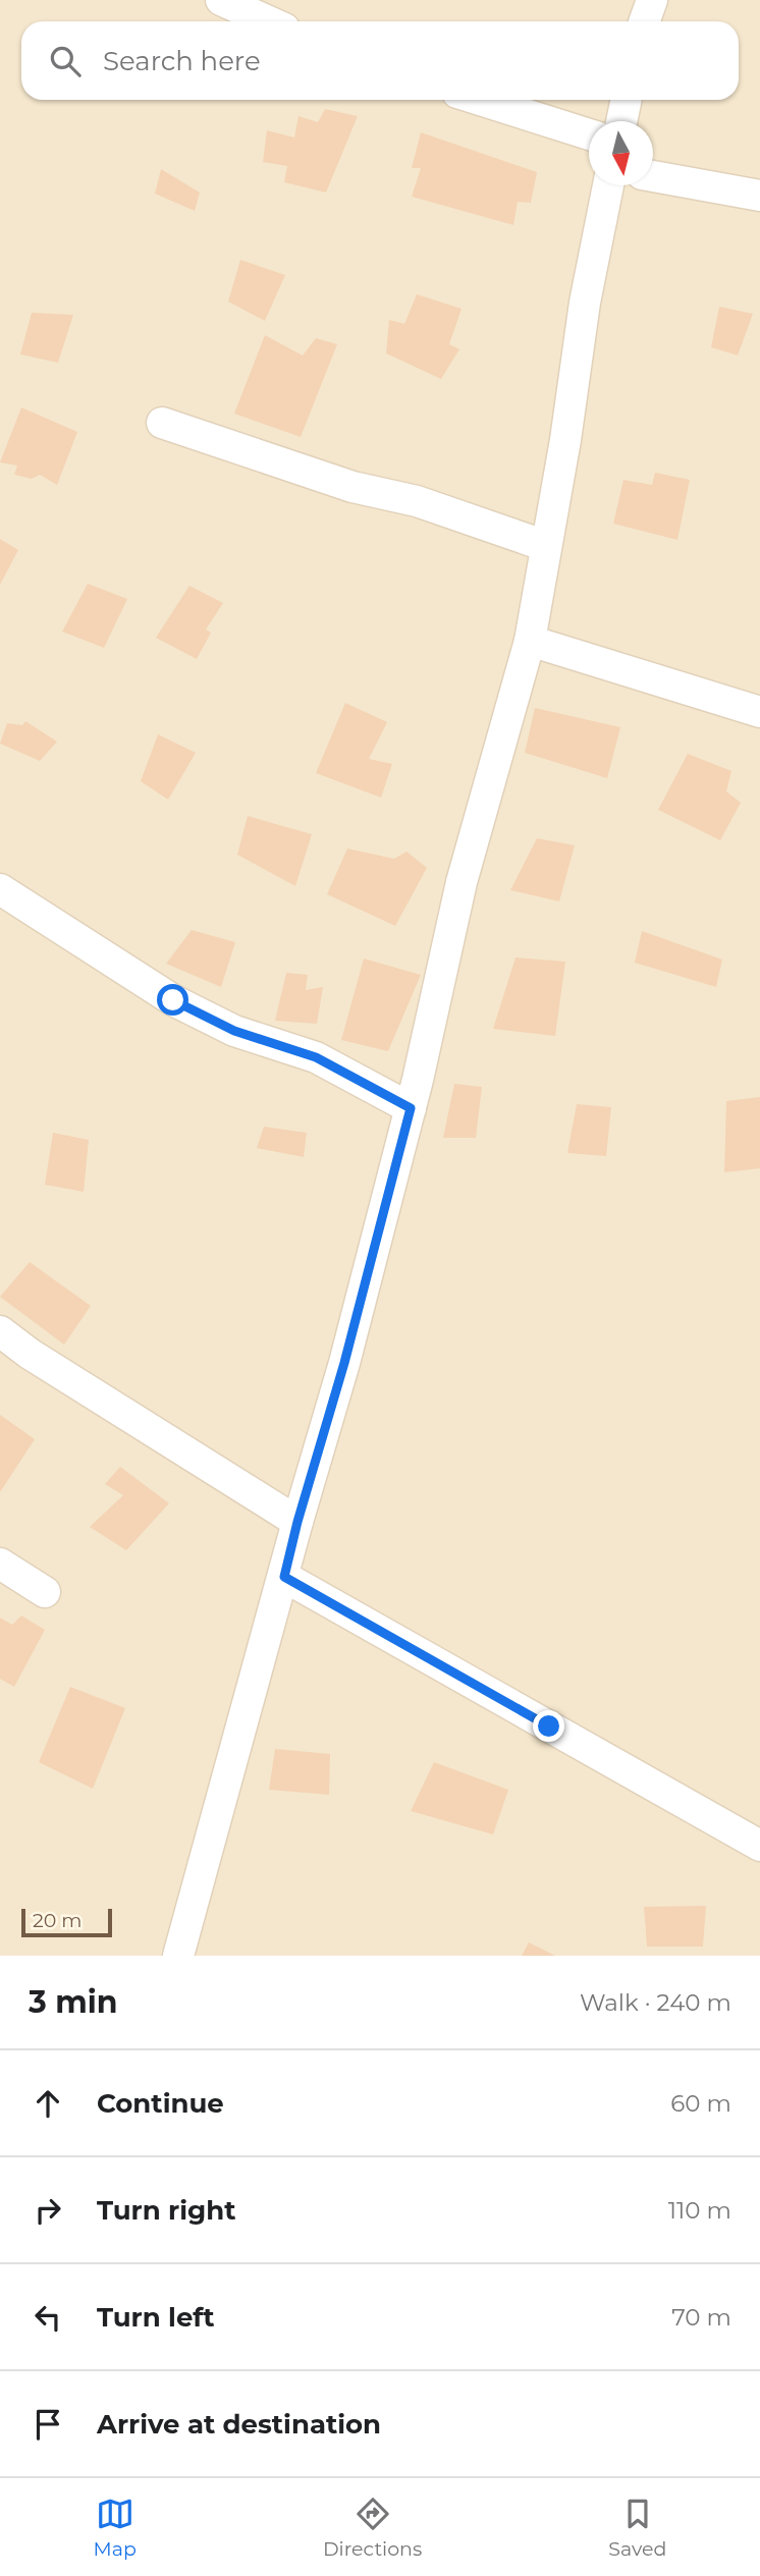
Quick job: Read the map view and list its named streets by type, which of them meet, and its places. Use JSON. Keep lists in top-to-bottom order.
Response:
{
  "scale_bar": "20 m",
  "north": "bottom",
  "page": {
    "search": "Search here",
    "scale": "20 m",
    "heading": ["3 min", "Walk · 240 m"],
    "list": [
      ["Continue", "60 m"],
      ["Turn right", "110 m"],
      ["Turn left", "70 m"],
      "Arrive at destination"
    ],
    "nav": ["Map", "Directions", "Saved"]
  }
}
